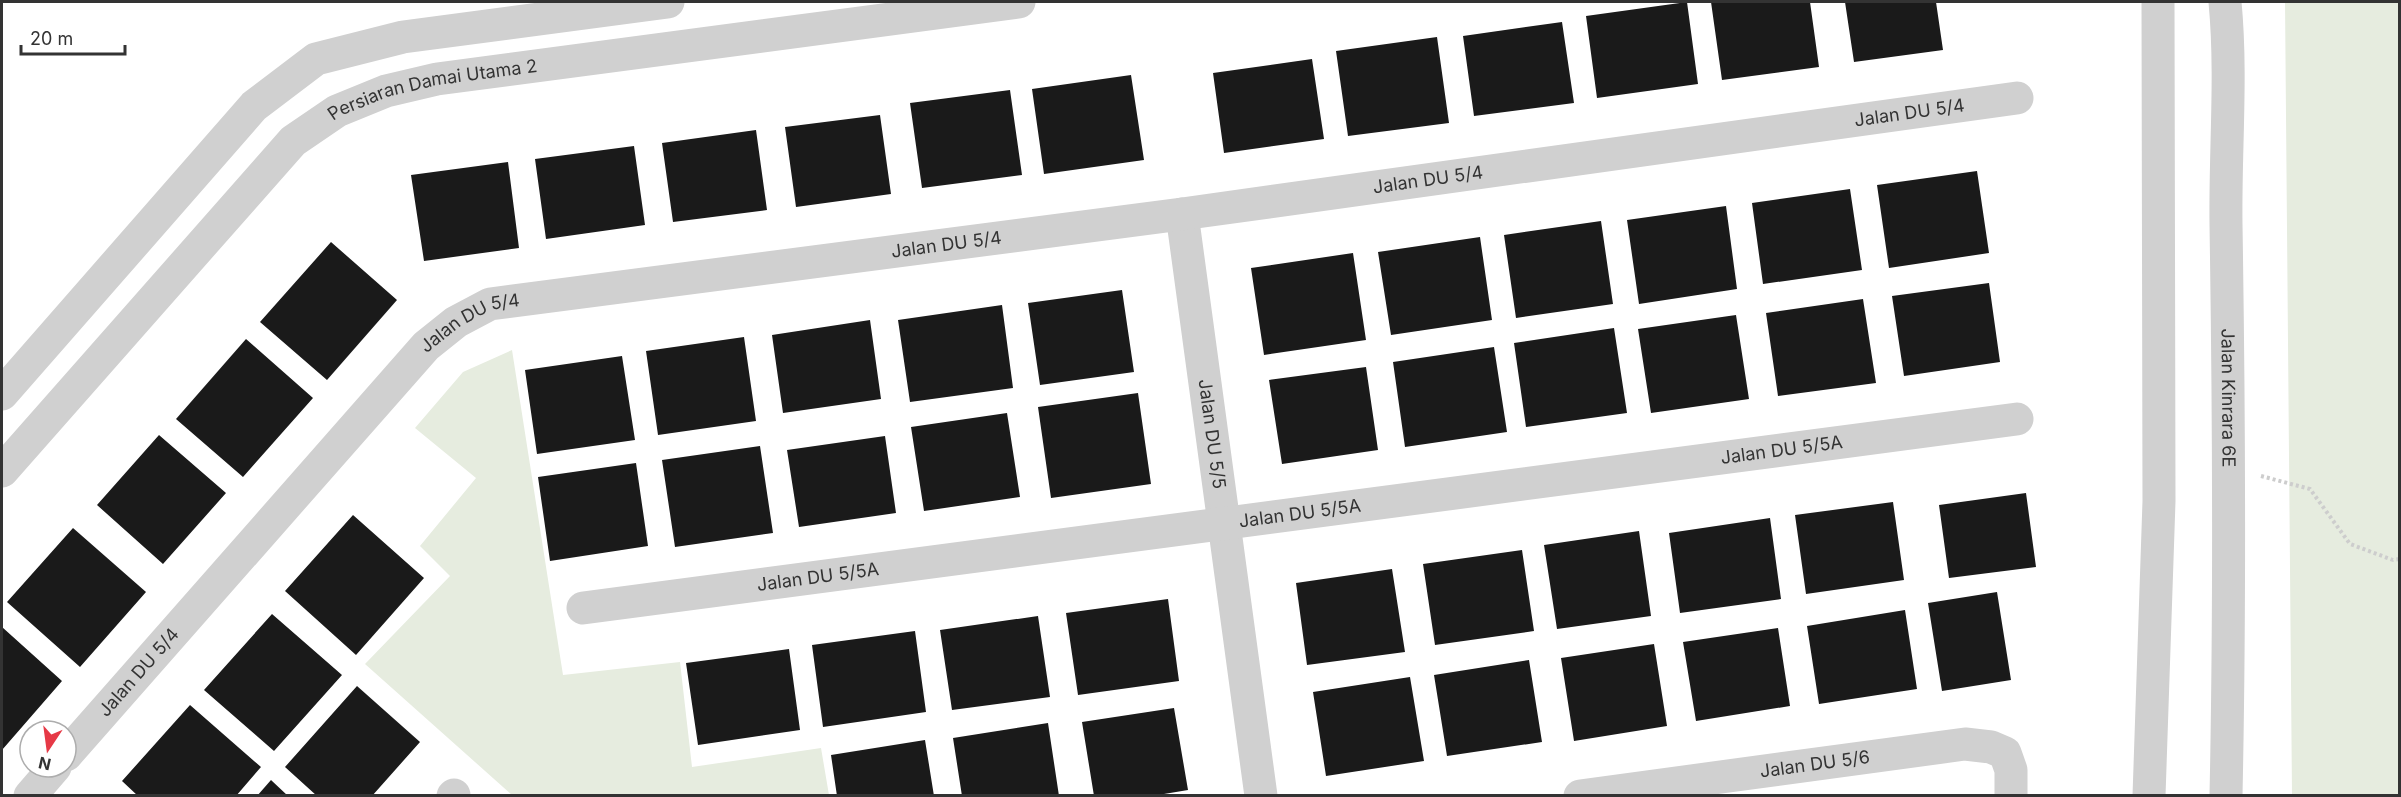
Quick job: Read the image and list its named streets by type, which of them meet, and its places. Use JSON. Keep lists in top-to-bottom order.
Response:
{
  "streets": {
    "street": [
      "Persiaran Damai Utama 2",
      "Jalan DU 5/4",
      "Jalan Kinrara 6E",
      "Jalan DU 5/5",
      "Jalan DU 5/5A",
      "Jalan DU 5/6"
    ]
  },
  "crossings": [
    ["Jalan DU 5/4", "Jalan DU 5/5"],
    ["Jalan DU 5/5", "Jalan DU 5/5A"]
  ],
  "scale_bar": "20 m",
  "north": "bottom"
}
